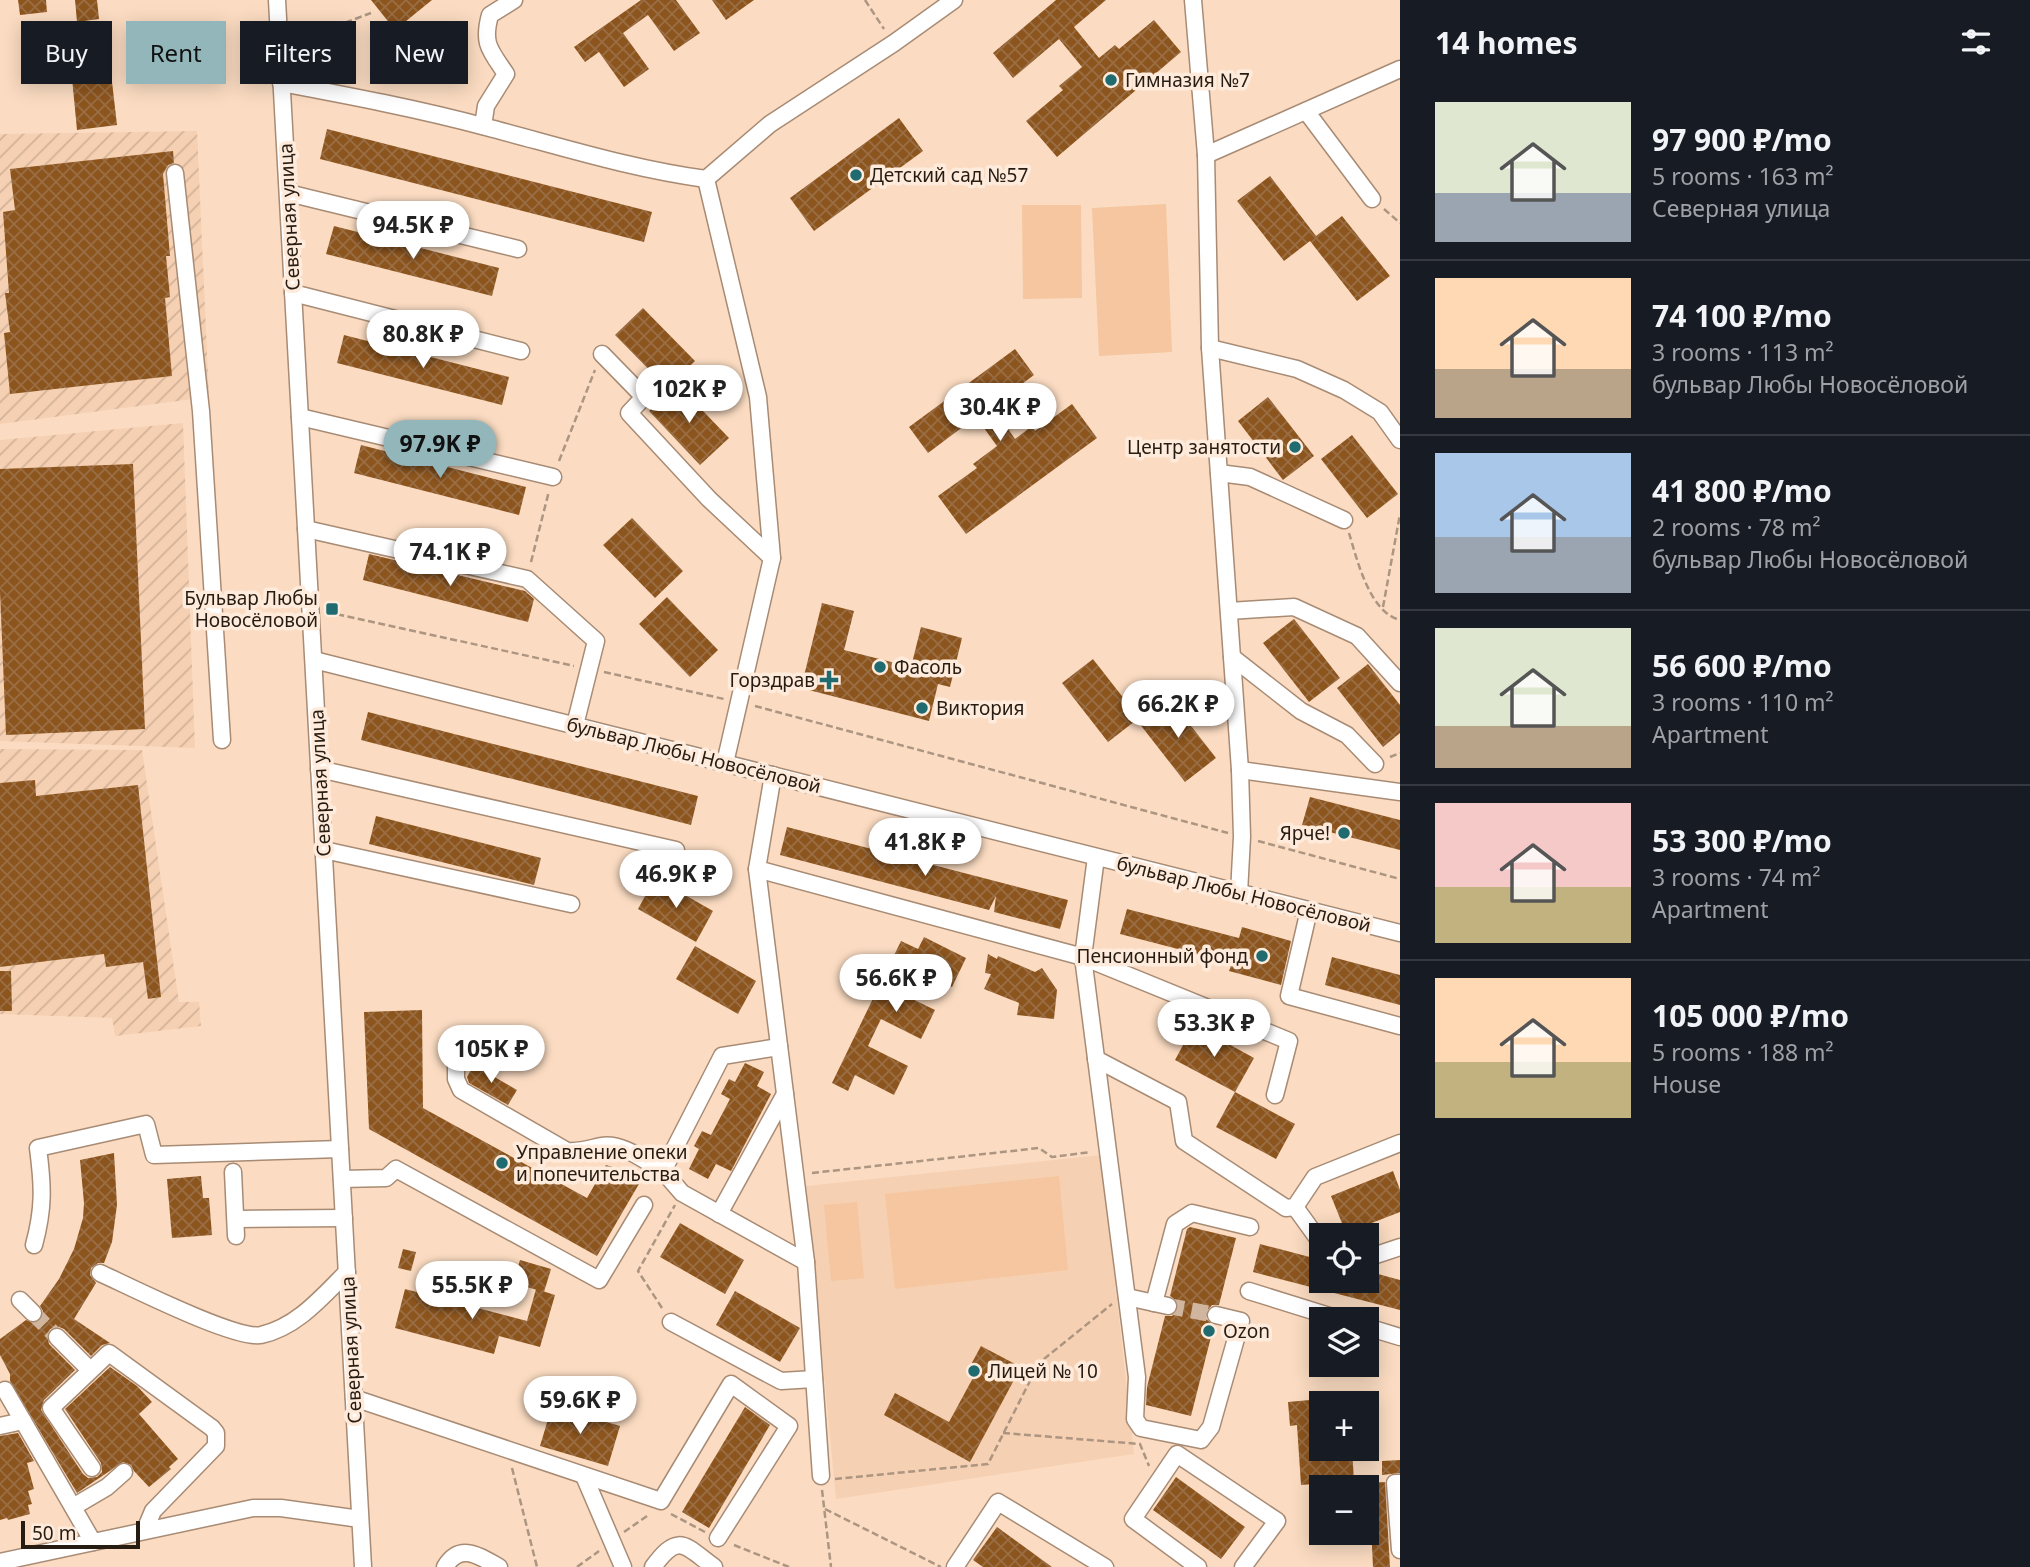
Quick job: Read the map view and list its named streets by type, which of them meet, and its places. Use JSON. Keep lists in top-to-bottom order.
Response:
{
  "streets": {
    "street": ["Северная улица", "бульвар Любы Новосёловой"]
  },
  "crossings": [
    ["Северная улица", "бульвар Любы Новосёловой"]
  ],
  "places": {
    "other": [
      "Гимназия №7",
      "Детский сад №57",
      "Центр занятости",
      "Фасоль",
      "Виктория",
      "Ярче!",
      "Пенсионный фонд",
      "Управление опеки и попечительства",
      "Ozon",
      "Лицей № 10"
    ],
    "transit": ["Бульвар Любы Новосёловой"],
    "health": ["Горздрав"]
  },
  "scale_bar": "50 m",
  "page": {
    "heading": "14 homes",
    "chip": [
      "Buy",
      "Rent",
      "Filters",
      "New"
    ],
    "list": [
      {
        "name": "97 900 ₽/mo",
        "note": "5 rooms · 163 m² · Северная улица"
      },
      {
        "name": "74 100 ₽/mo",
        "note": "3 rooms · 113 m² · бульвар Любы Новосёловой"
      },
      {
        "name": "41 800 ₽/mo",
        "note": "2 rooms · 78 m² · бульвар Любы Новосёловой"
      },
      {
        "name": "56 600 ₽/mo",
        "note": "3 rooms · 110 m² · Apartment"
      },
      {
        "name": "53 300 ₽/mo",
        "note": "3 rooms · 74 m² · Apartment"
      },
      {
        "name": "105 000 ₽/mo",
        "note": "5 rooms · 188 m² · House"
      }
    ],
    "price": [
      "94.5K ₽",
      "80.8K ₽",
      "102K ₽",
      "30.4K ₽",
      "97.9K ₽",
      "74.1K ₽",
      "66.2K ₽",
      "41.8K ₽",
      "46.9K ₽",
      "56.6K ₽",
      "53.3K ₽",
      "105K ₽",
      "55.5K ₽",
      "59.6K ₽"
    ],
    "map_buttons": ["+", "−"],
    "scale": "50 m"
  }
}
